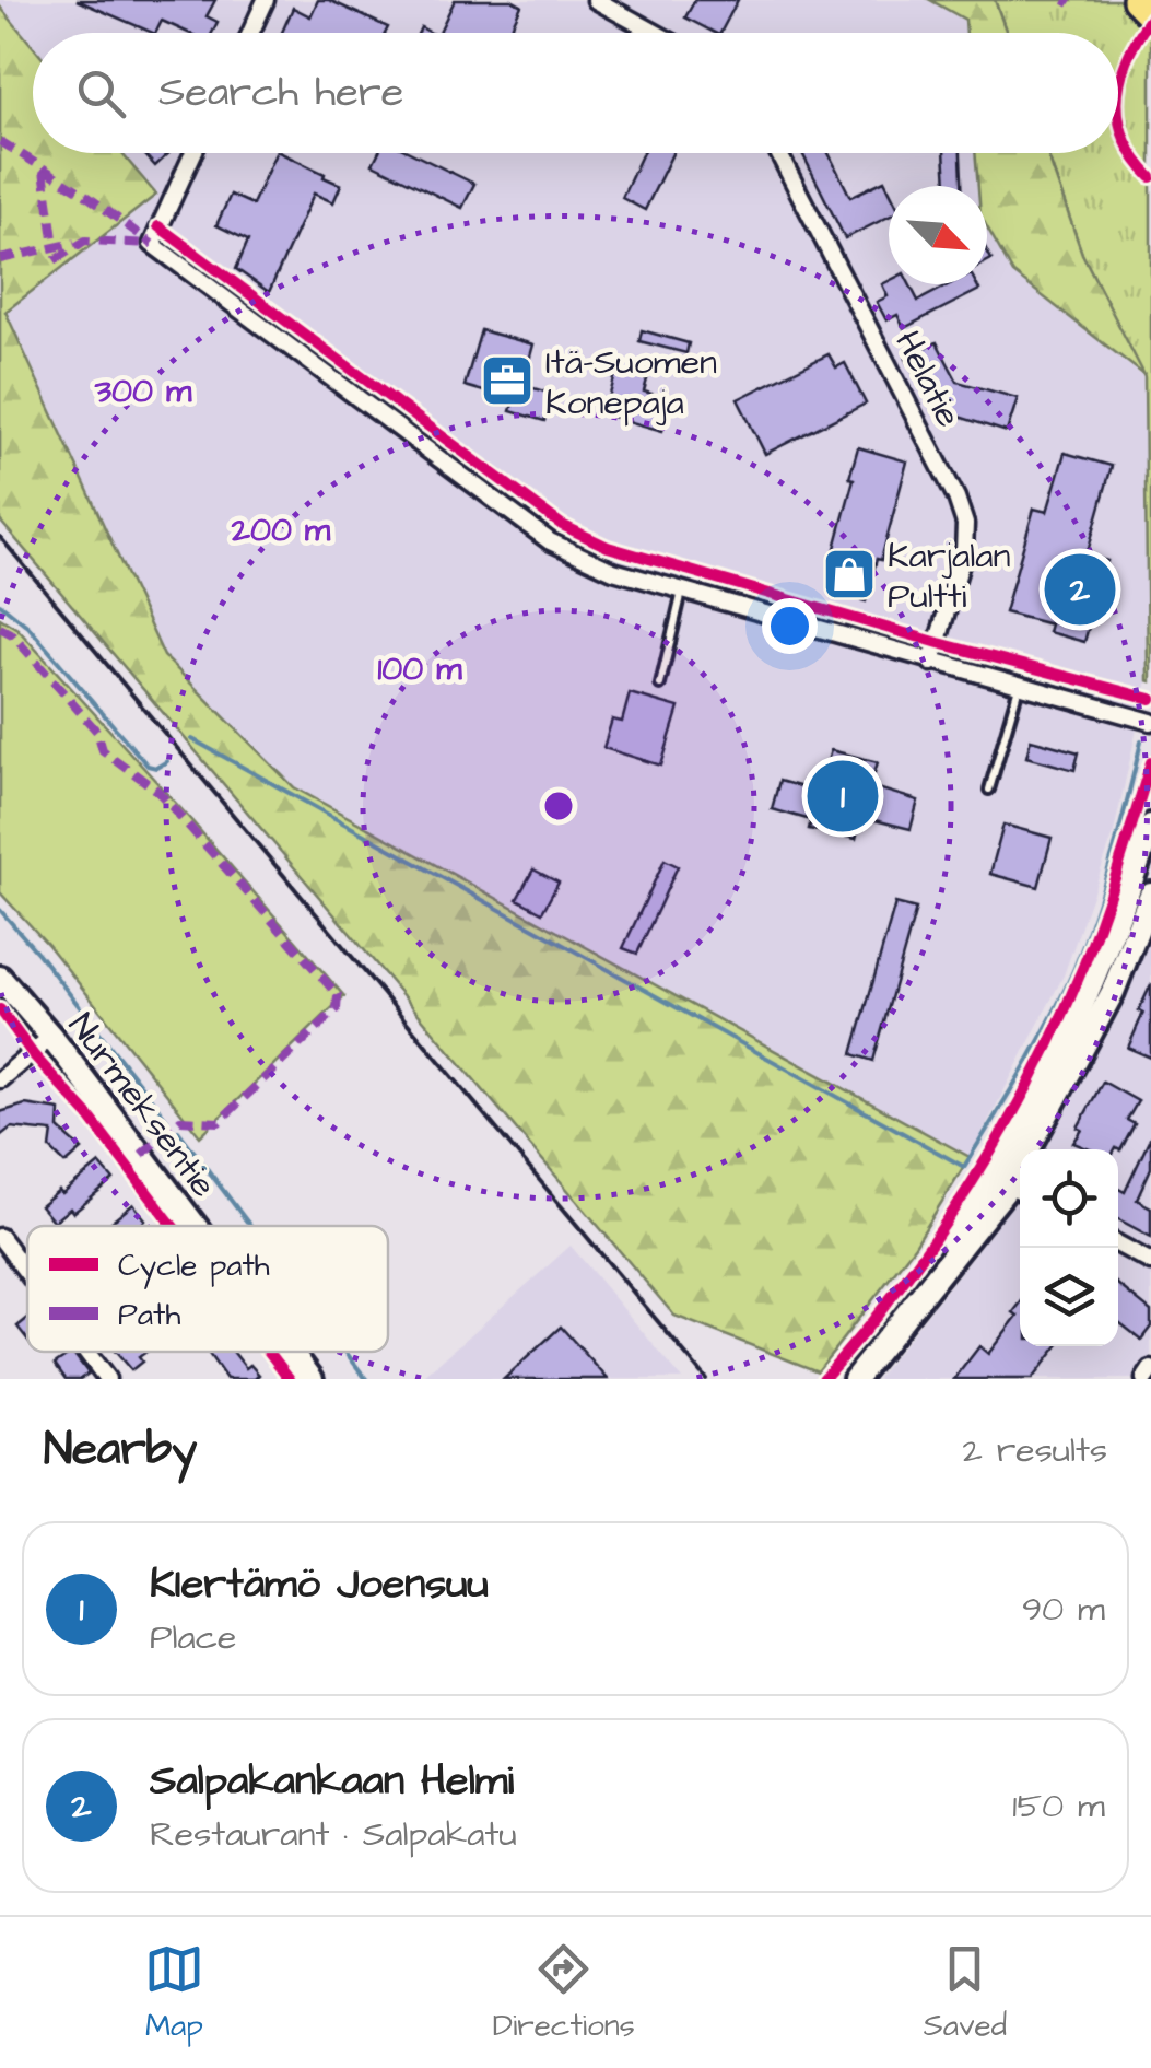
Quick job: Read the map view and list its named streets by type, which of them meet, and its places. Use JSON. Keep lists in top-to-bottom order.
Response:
{
  "streets": {
    "main road": ["Nurmeksentie"],
    "street": ["Helatie"]
  },
  "places": {
    "office": ["Itä-Suomen Konepaja"],
    "shop": ["Karjalan Pultti"]
  },
  "legend": ["Cycle path", "Path"],
  "north": "bottom right",
  "page": {
    "search": "Search here",
    "pins": ["2", "1"],
    "heading": ["Nearby", "2 results"],
    "list": [
      {
        "mark": "1",
        "name": "KIertämö Joensuu",
        "note": "Place",
        "value": "90 m"
      },
      {
        "mark": "2",
        "name": "Salpakankaan Helmi",
        "note": "Restaurant · Salpakatu",
        "value": "150 m"
      }
    ],
    "nav": ["Map", "Directions", "Saved"]
  },
  "rings": ["300 m", "200 m", "100 m"]
}
